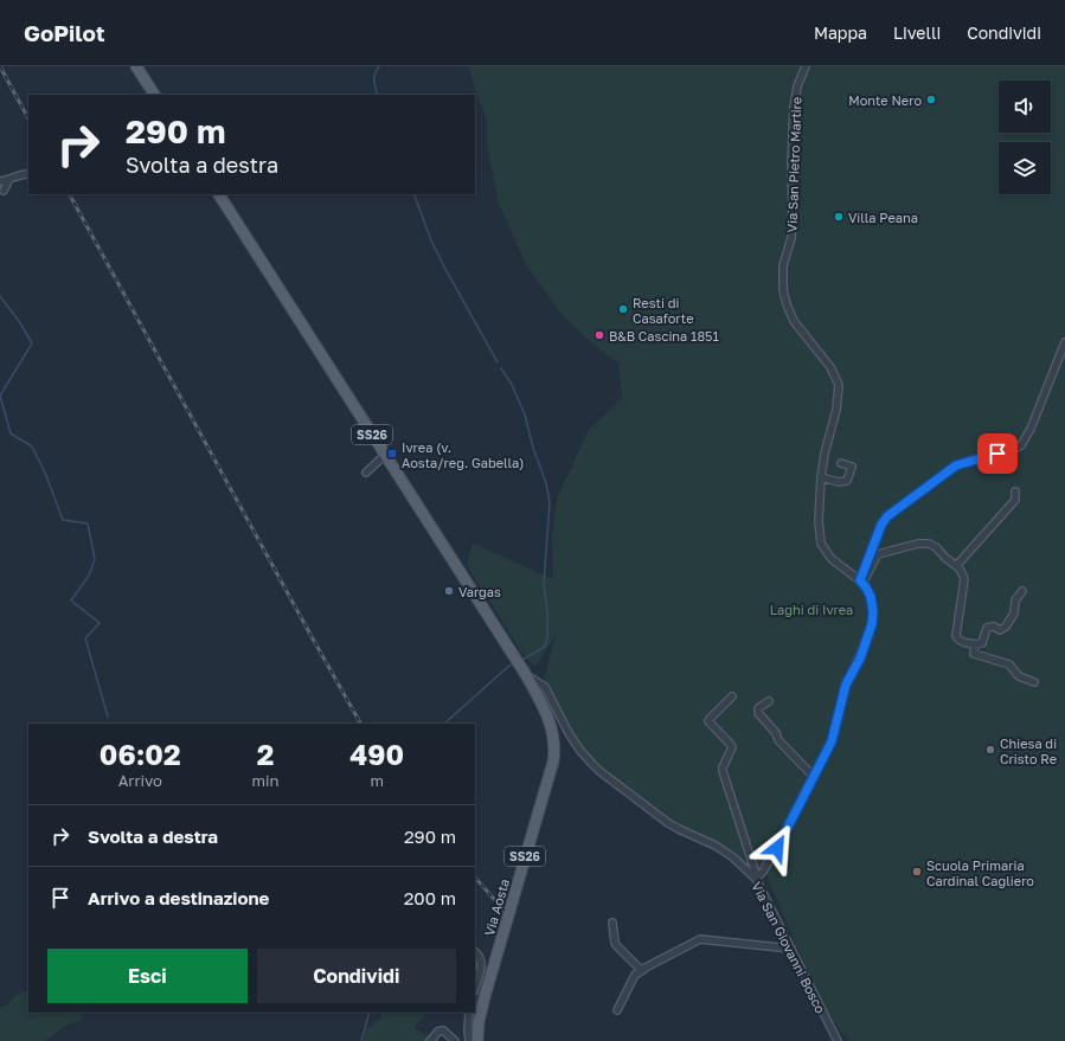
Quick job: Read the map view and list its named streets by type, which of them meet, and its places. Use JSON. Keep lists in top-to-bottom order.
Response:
{
  "streets": {
    "main road": ["SS26", "Via Aosta"],
    "street": ["Via San Pietro Martire", "Via San Giovanni Bosco"]
  },
  "crossings": [
    ["SS26", "Via Aosta"],
    ["SS26", "Via San Giovanni Bosco"],
    ["Via Aosta", "Via San Giovanni Bosco"]
  ],
  "parks": ["Laghi di Ivrea"],
  "places": {
    "other": [
      "Monte Nero",
      "Villa Peana",
      "Resti di Casaforte",
      "B&B Cascina 1851",
      "Vargas",
      "Chiesa di Cristo Re",
      "Scuola Primaria Cardinal Cagliero"
    ],
    "transit": ["Ivrea (v. Aosta/reg. Gabella)"]
  },
  "page": {
    "header": "GoPilot",
    "nav": ["Mappa", "Livelli", "Condividi"],
    "turn": ["290 m", "Svolta a destra"],
    "eta": [
      "06:02",
      "Arrivo",
      "2",
      "min",
      "490",
      "m"
    ],
    "list": [
      {
        "name": "Svolta a destra",
        "value": "290 m"
      },
      {
        "name": "Arrivo a destinazione",
        "value": "200 m"
      }
    ],
    "buttons": ["Esci", "Condividi"]
  }
}
